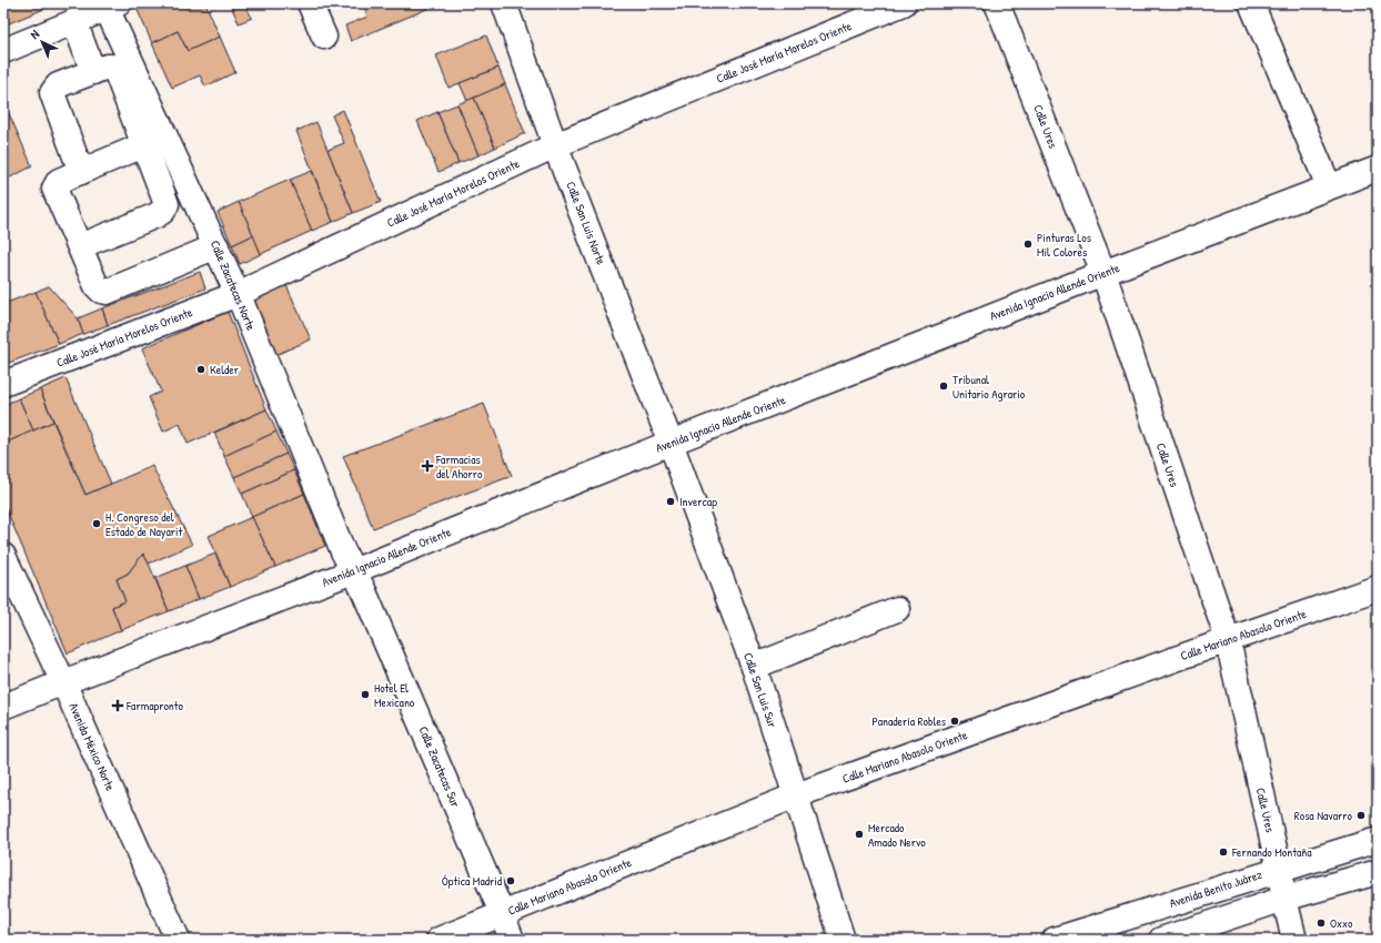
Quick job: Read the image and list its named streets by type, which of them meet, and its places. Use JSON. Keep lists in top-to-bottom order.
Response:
{
  "streets": {
    "street": [
      "Calle José María Morelos Oriente",
      "Calle Ures",
      "Calle San Luis Norte",
      "Calle Zacatecas Norte",
      "Avenida Ignacio Allende Oriente",
      "Calle Mariano Abasolo Oriente",
      "Calle San Luis Sur",
      "Avenida México Norte",
      "Calle Zacatecas Sur",
      "Avenida Benito Juárez"
    ]
  },
  "crossings": [
    ["Calle José María Morelos Oriente", "Calle San Luis Norte"],
    ["Calle José María Morelos Oriente", "Calle Zacatecas Norte"],
    ["Calle Ures", "Avenida Ignacio Allende Oriente"],
    ["Calle Ures", "Calle Mariano Abasolo Oriente"],
    ["Calle Ures", "Avenida Benito Juárez"],
    ["Calle San Luis Norte", "Avenida Ignacio Allende Oriente"],
    ["Calle San Luis Norte", "Calle San Luis Sur"],
    ["Calle Zacatecas Norte", "Avenida Ignacio Allende Oriente"],
    ["Calle Zacatecas Norte", "Calle Zacatecas Sur"],
    ["Avenida Ignacio Allende Oriente", "Calle San Luis Sur"],
    ["Avenida Ignacio Allende Oriente", "Avenida México Norte"],
    ["Avenida Ignacio Allende Oriente", "Calle Zacatecas Sur"],
    ["Calle Mariano Abasolo Oriente", "Calle San Luis Sur"],
    ["Calle Mariano Abasolo Oriente", "Calle Zacatecas Sur"]
  ],
  "places": {
    "other": [
      "Pinturas Los Mil Colores",
      "Kelder",
      "Tribunal Unitario Agrario",
      "Invercap",
      "H. Congreso del Estado de Nayarit",
      "Hotel El Mexicano",
      "Panadería Robles",
      "Rosa Navarro",
      "Mercado Amado Nervo",
      "Fernando Montaña",
      "Óptica Madrid",
      "Oxxo"
    ],
    "health": ["Farmacias del Ahorro", "Farmapronto"]
  },
  "north": "top left"
}
